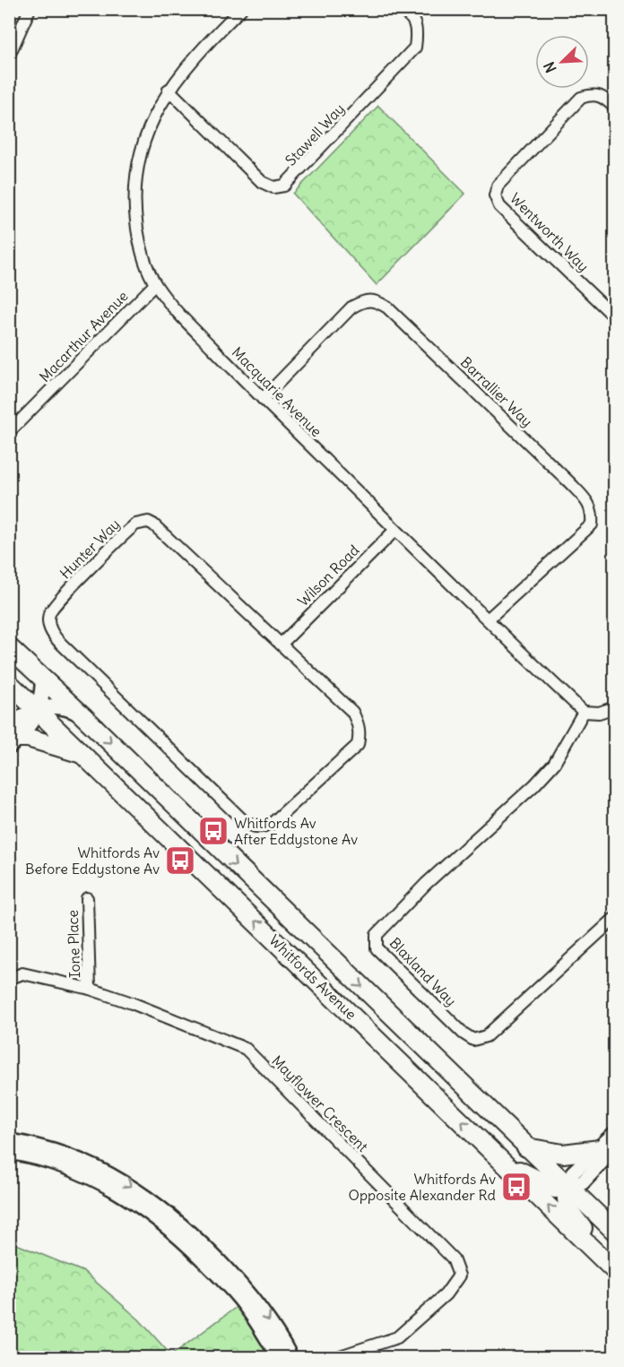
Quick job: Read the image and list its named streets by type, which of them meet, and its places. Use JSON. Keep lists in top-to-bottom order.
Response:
{
  "streets": {
    "main road": ["Whitfords Avenue"],
    "street": [
      "Stawell Way",
      "Wentworth Way",
      "Macarthur Avenue",
      "Macquarie Avenue",
      "Barrallier Way",
      "Hunter Way",
      "Wilson Road",
      "Ione Place",
      "Blaxland Way",
      "Mayflower Crescent"
    ]
  },
  "crossings": [
    ["Stawell Way", "Macquarie Avenue"],
    ["Macarthur Avenue", "Macquarie Avenue"],
    ["Macquarie Avenue", "Barrallier Way"],
    ["Macquarie Avenue", "Wilson Road"],
    ["Macquarie Avenue", "Blaxland Way"],
    ["Hunter Way", "Wilson Road"],
    ["Ione Place", "Mayflower Crescent"]
  ],
  "places": {
    "bus stop": ["Whitfords Av After Eddystone Av", "Whitfords Av Before Eddystone Av", "Whitfords Av Opposite Alexander Rd"]
  },
  "north": "bottom left"
}
